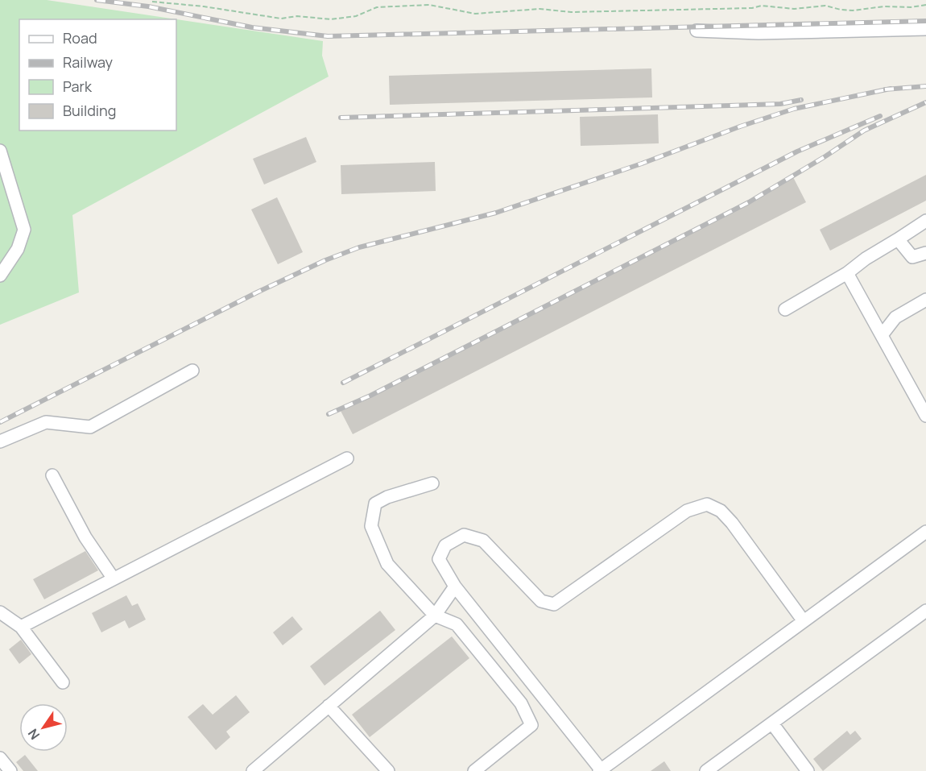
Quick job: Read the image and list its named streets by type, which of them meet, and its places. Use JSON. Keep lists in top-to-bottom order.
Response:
{
  "legend": [
    "Road",
    "Railway",
    "Park",
    "Building"
  ],
  "north": "bottom left"
}
